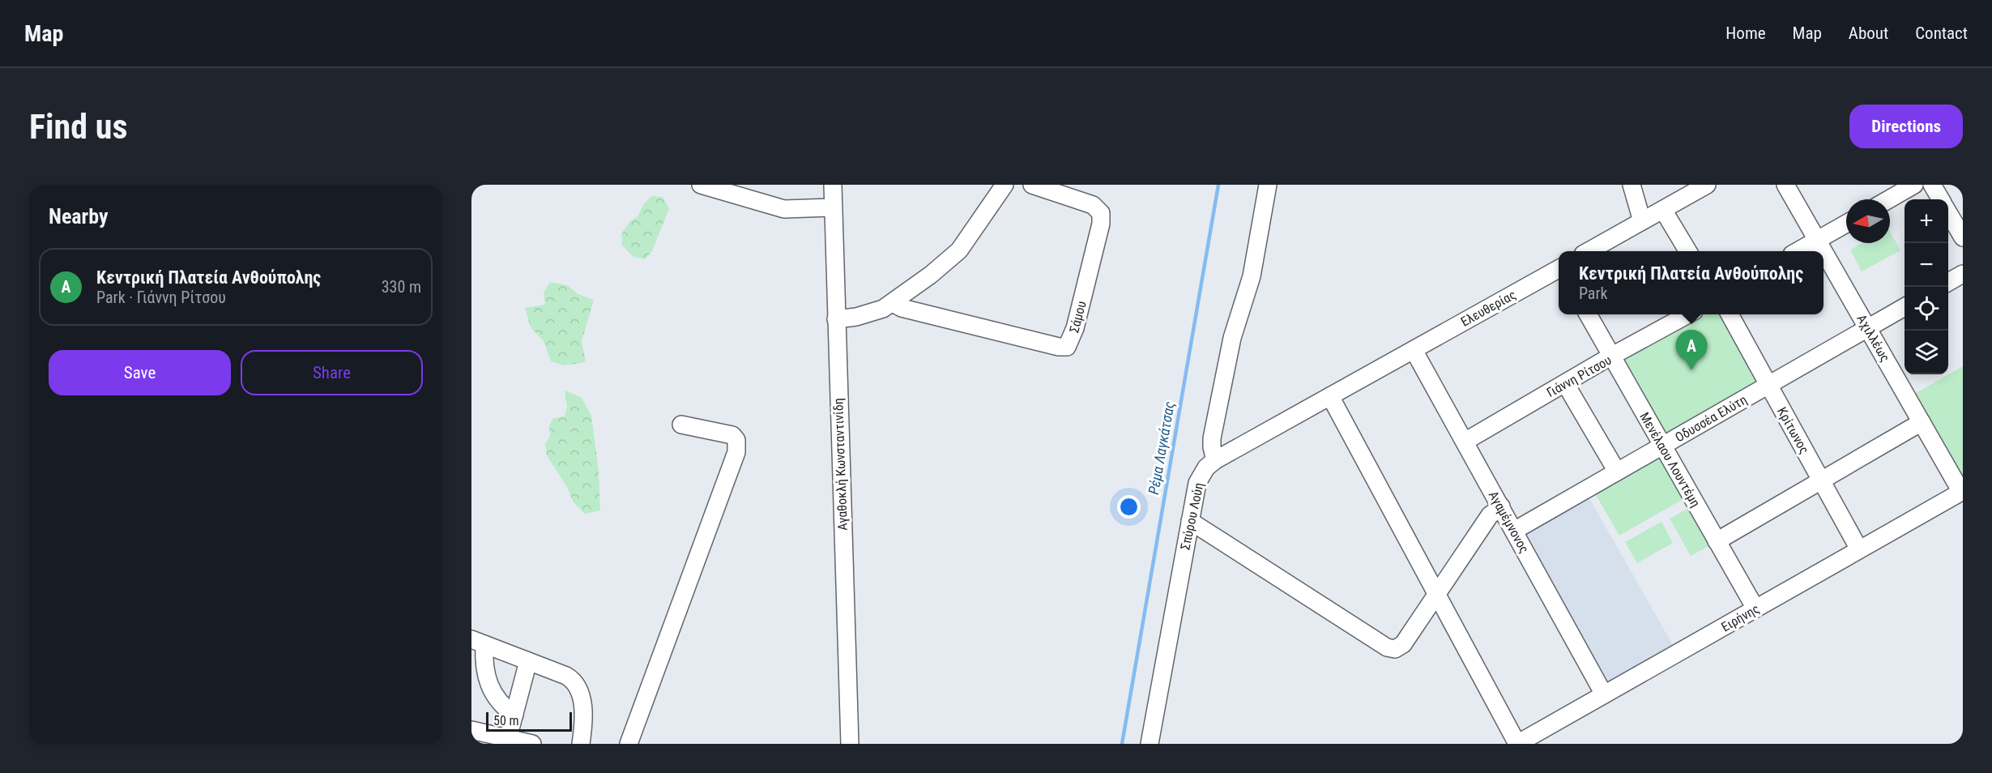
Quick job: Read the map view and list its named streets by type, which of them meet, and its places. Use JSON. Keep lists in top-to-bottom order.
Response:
{
  "streets": {
    "street": [
      "Ελευθερίας",
      "Σάμου",
      "Αχιλλέως",
      "Γιάννη Ρίτσου",
      "Οδυσσέα Ελύτη",
      "Κρίτωνος",
      "Μενέλαου Λουντέμη",
      "Αγαθοκλή Κωνσταντινίδη",
      "Σπύρου Λούη",
      "Αγαμέμνονoς",
      "Ειρήνης"
    ]
  },
  "crossings": [
    ["Ελευθερίας", "Σπύρου Λούη"],
    ["Ελευθερίας", "Αγαμέμνονoς"],
    ["Αχιλλέως", "Οδυσσέα Ελύτη"],
    ["Αχιλλέως", "Ειρήνης"],
    ["Γιάννη Ρίτσου", "Μενέλαου Λουντέμη"],
    ["Γιάννη Ρίτσου", "Αγαμέμνονoς"],
    ["Οδυσσέα Ελύτη", "Κρίτωνος"],
    ["Οδυσσέα Ελύτη", "Μενέλαου Λουντέμη"],
    ["Οδυσσέα Ελύτη", "Αγαμέμνονoς"],
    ["Κρίτωνος", "Ειρήνης"],
    ["Μενέλαου Λουντέμη", "Ειρήνης"],
    ["Σπύρου Λούη", "Αγαμέμνονoς"],
    ["Αγαμέμνονoς", "Ειρήνης"]
  ],
  "water": ["Ρέμα Λαγκάτσας"],
  "scale_bar": "50 m",
  "north": "left",
  "page": {
    "header": "Map",
    "nav": [
      "Home",
      "Map",
      "About",
      "Contact"
    ],
    "buttons": [
      "Directions",
      ["Save", "Share"]
    ],
    "title": "Find us",
    "heading": "Nearby",
    "map_buttons": ["+", "−"],
    "list": [
      {
        "mark": "A",
        "name": "Κεντρική Πλατεία Ανθούπολης",
        "note": "Park · Γιάννη Ρίτσου",
        "value": "330 m"
      }
    ],
    "popup": ["Κεντρική Πλατεία Ανθούπολης", "Park"],
    "pins": "A",
    "scale": "50 m"
  }
}
